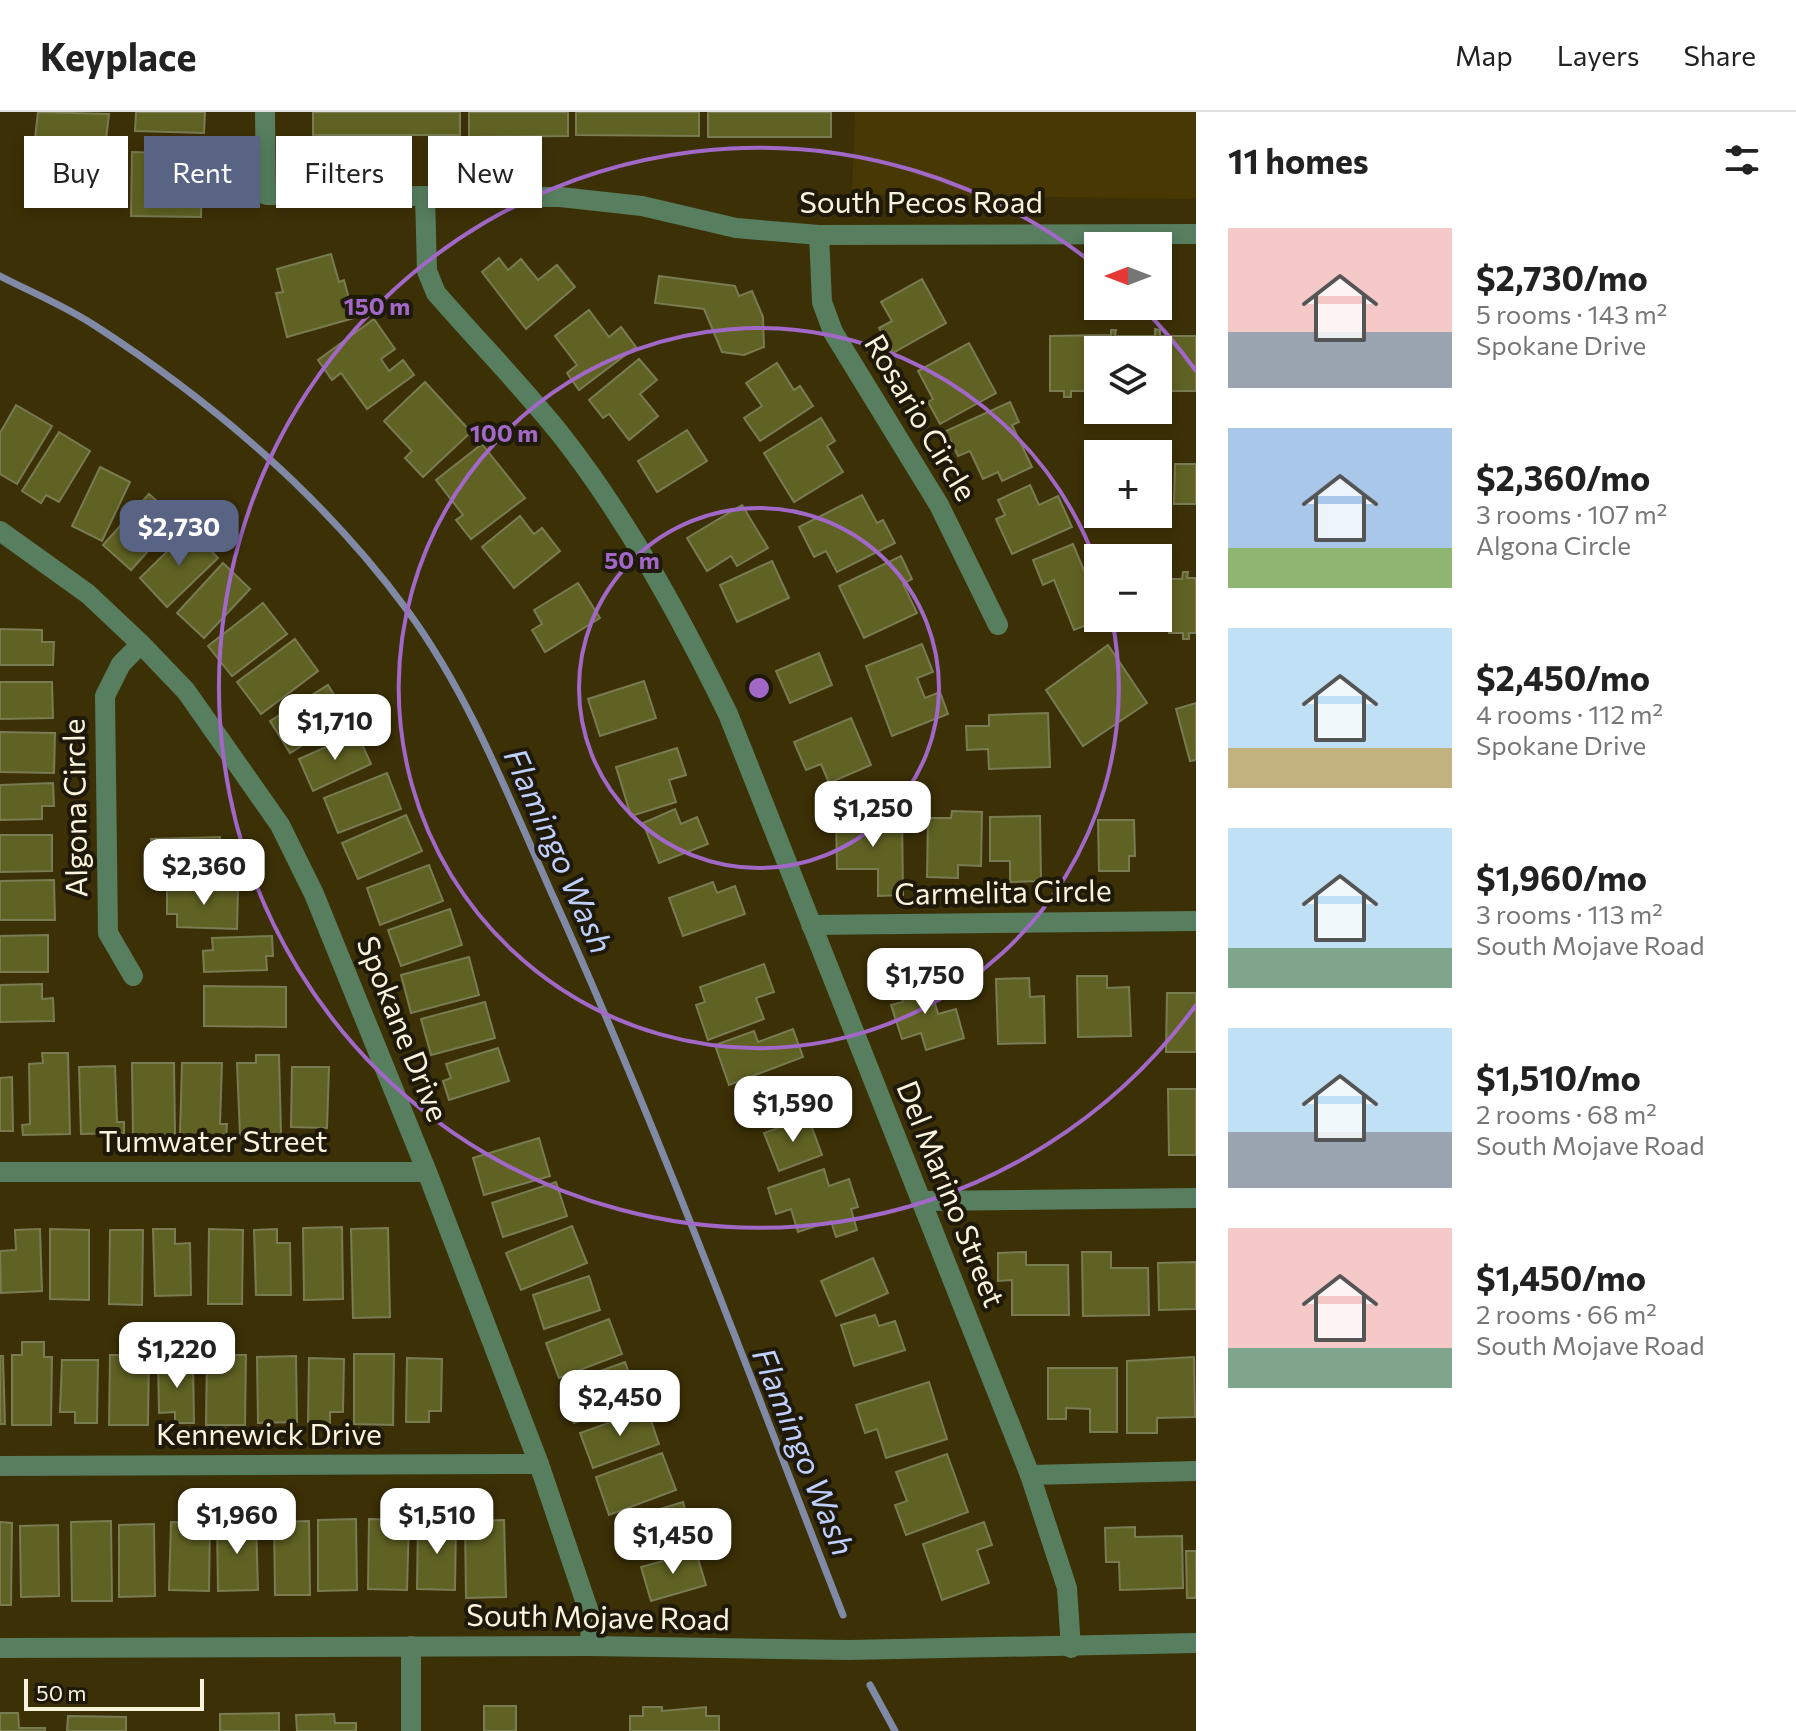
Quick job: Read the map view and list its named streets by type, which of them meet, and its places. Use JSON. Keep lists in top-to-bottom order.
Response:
{
  "streets": {
    "street": [
      "South Pecos Road",
      "Rosario Circle",
      "Algona Circle",
      "Carmelita Circle",
      "Spokane Drive",
      "Tumwater Street",
      "Del Marino Street",
      "Kennewick Drive",
      "South Mojave Road"
    ]
  },
  "crossings": [
    ["South Pecos Road", "Rosario Circle"],
    ["South Pecos Road", "Del Marino Street"],
    ["Algona Circle", "Spokane Drive"],
    ["Carmelita Circle", "Del Marino Street"],
    ["Spokane Drive", "Tumwater Street"],
    ["Spokane Drive", "Kennewick Drive"],
    ["Spokane Drive", "South Mojave Road"],
    ["Del Marino Street", "South Mojave Road"]
  ],
  "water": ["Flamingo Wash"],
  "scale_bar": "50 m",
  "north": "left",
  "page": {
    "header": "Keyplace",
    "nav": ["Map", "Layers", "Share"],
    "heading": "11 homes",
    "chip": [
      "Buy",
      "Rent",
      "Filters",
      "New"
    ],
    "list": [
      {
        "name": "$2,730/mo",
        "note": "5 rooms · 143 m² · Spokane Drive"
      },
      {
        "name": "$2,360/mo",
        "note": "3 rooms · 107 m² · Algona Circle"
      },
      {
        "name": "$2,450/mo",
        "note": "4 rooms · 112 m² · Spokane Drive"
      },
      {
        "name": "$1,960/mo",
        "note": "3 rooms · 113 m² · South Mojave Road"
      },
      {
        "name": "$1,510/mo",
        "note": "2 rooms · 68 m² · South Mojave Road"
      },
      {
        "name": "$1,450/mo",
        "note": "2 rooms · 66 m² · South Mojave Road"
      }
    ],
    "map_buttons": ["+", "−"],
    "price": [
      "$2,730",
      "$1,710",
      "$1,250",
      "$2,360",
      "$1,750",
      "$1,590",
      "$1,220",
      "$2,450",
      "$1,960",
      "$1,510",
      "$1,450"
    ],
    "scale": "50 m"
  },
  "rings": ["150 m", "100 m", "50 m"]
}
